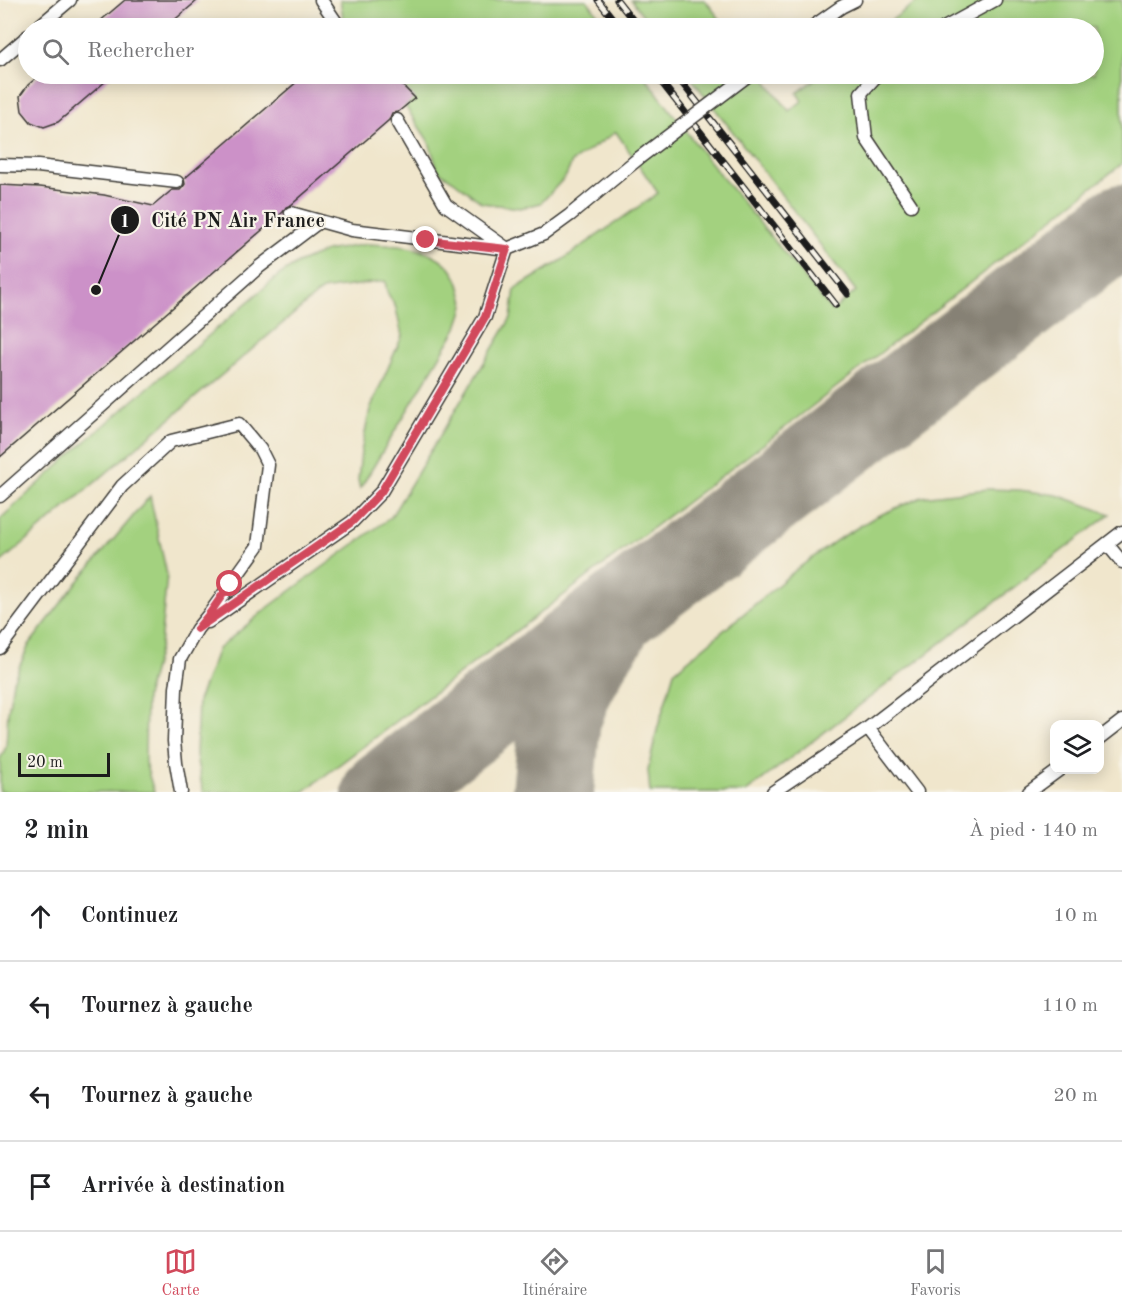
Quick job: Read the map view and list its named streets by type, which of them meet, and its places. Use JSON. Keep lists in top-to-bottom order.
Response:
{
  "places": ["Cité PN Air France"],
  "scale_bar": "20 m",
  "page": {
    "search": "Rechercher",
    "scale": "20 m",
    "heading": ["2 min", "À pied · 140 m"],
    "list": [
      ["Continuez", "10 m"],
      ["Tournez à gauche", "110 m"],
      ["Tournez à gauche", "20 m"],
      "Arrivée à destination"
    ],
    "nav": ["Carte", "Itinéraire", "Favoris"]
  }
}
